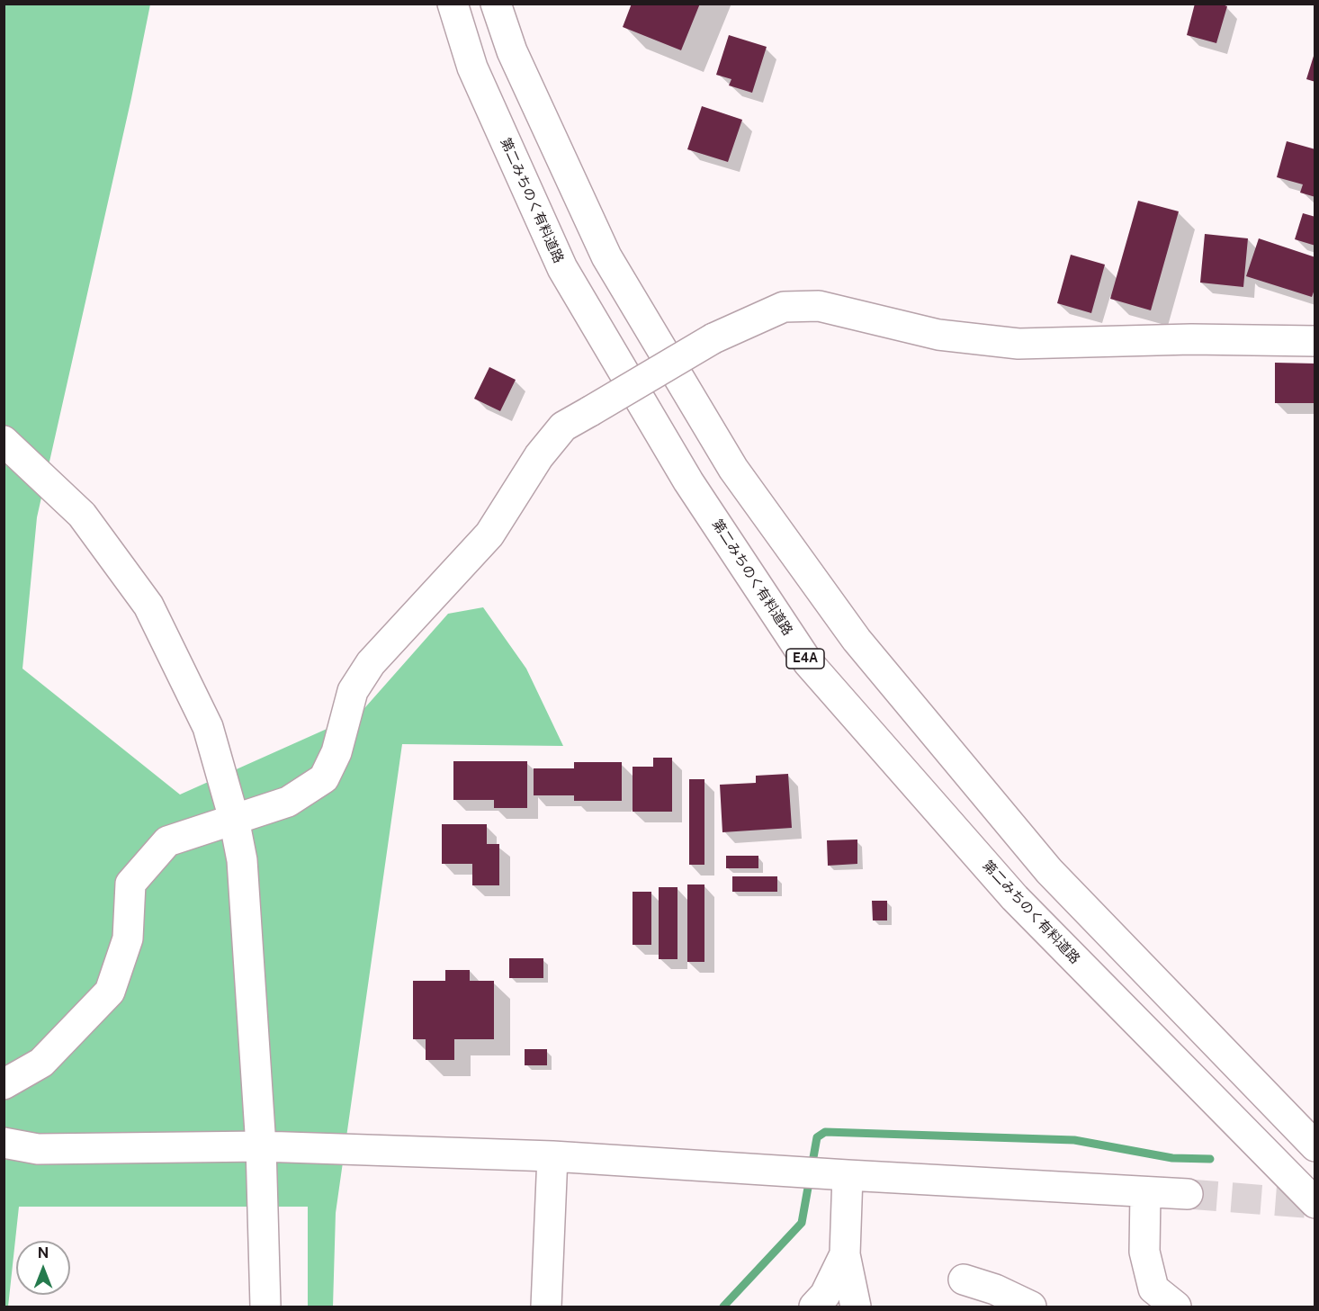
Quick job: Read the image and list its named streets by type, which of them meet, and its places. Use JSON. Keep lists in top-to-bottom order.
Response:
{
  "streets": {
    "main road": ["第二みちのく有料道路", "E4A"]
  },
  "north": "top"
}
